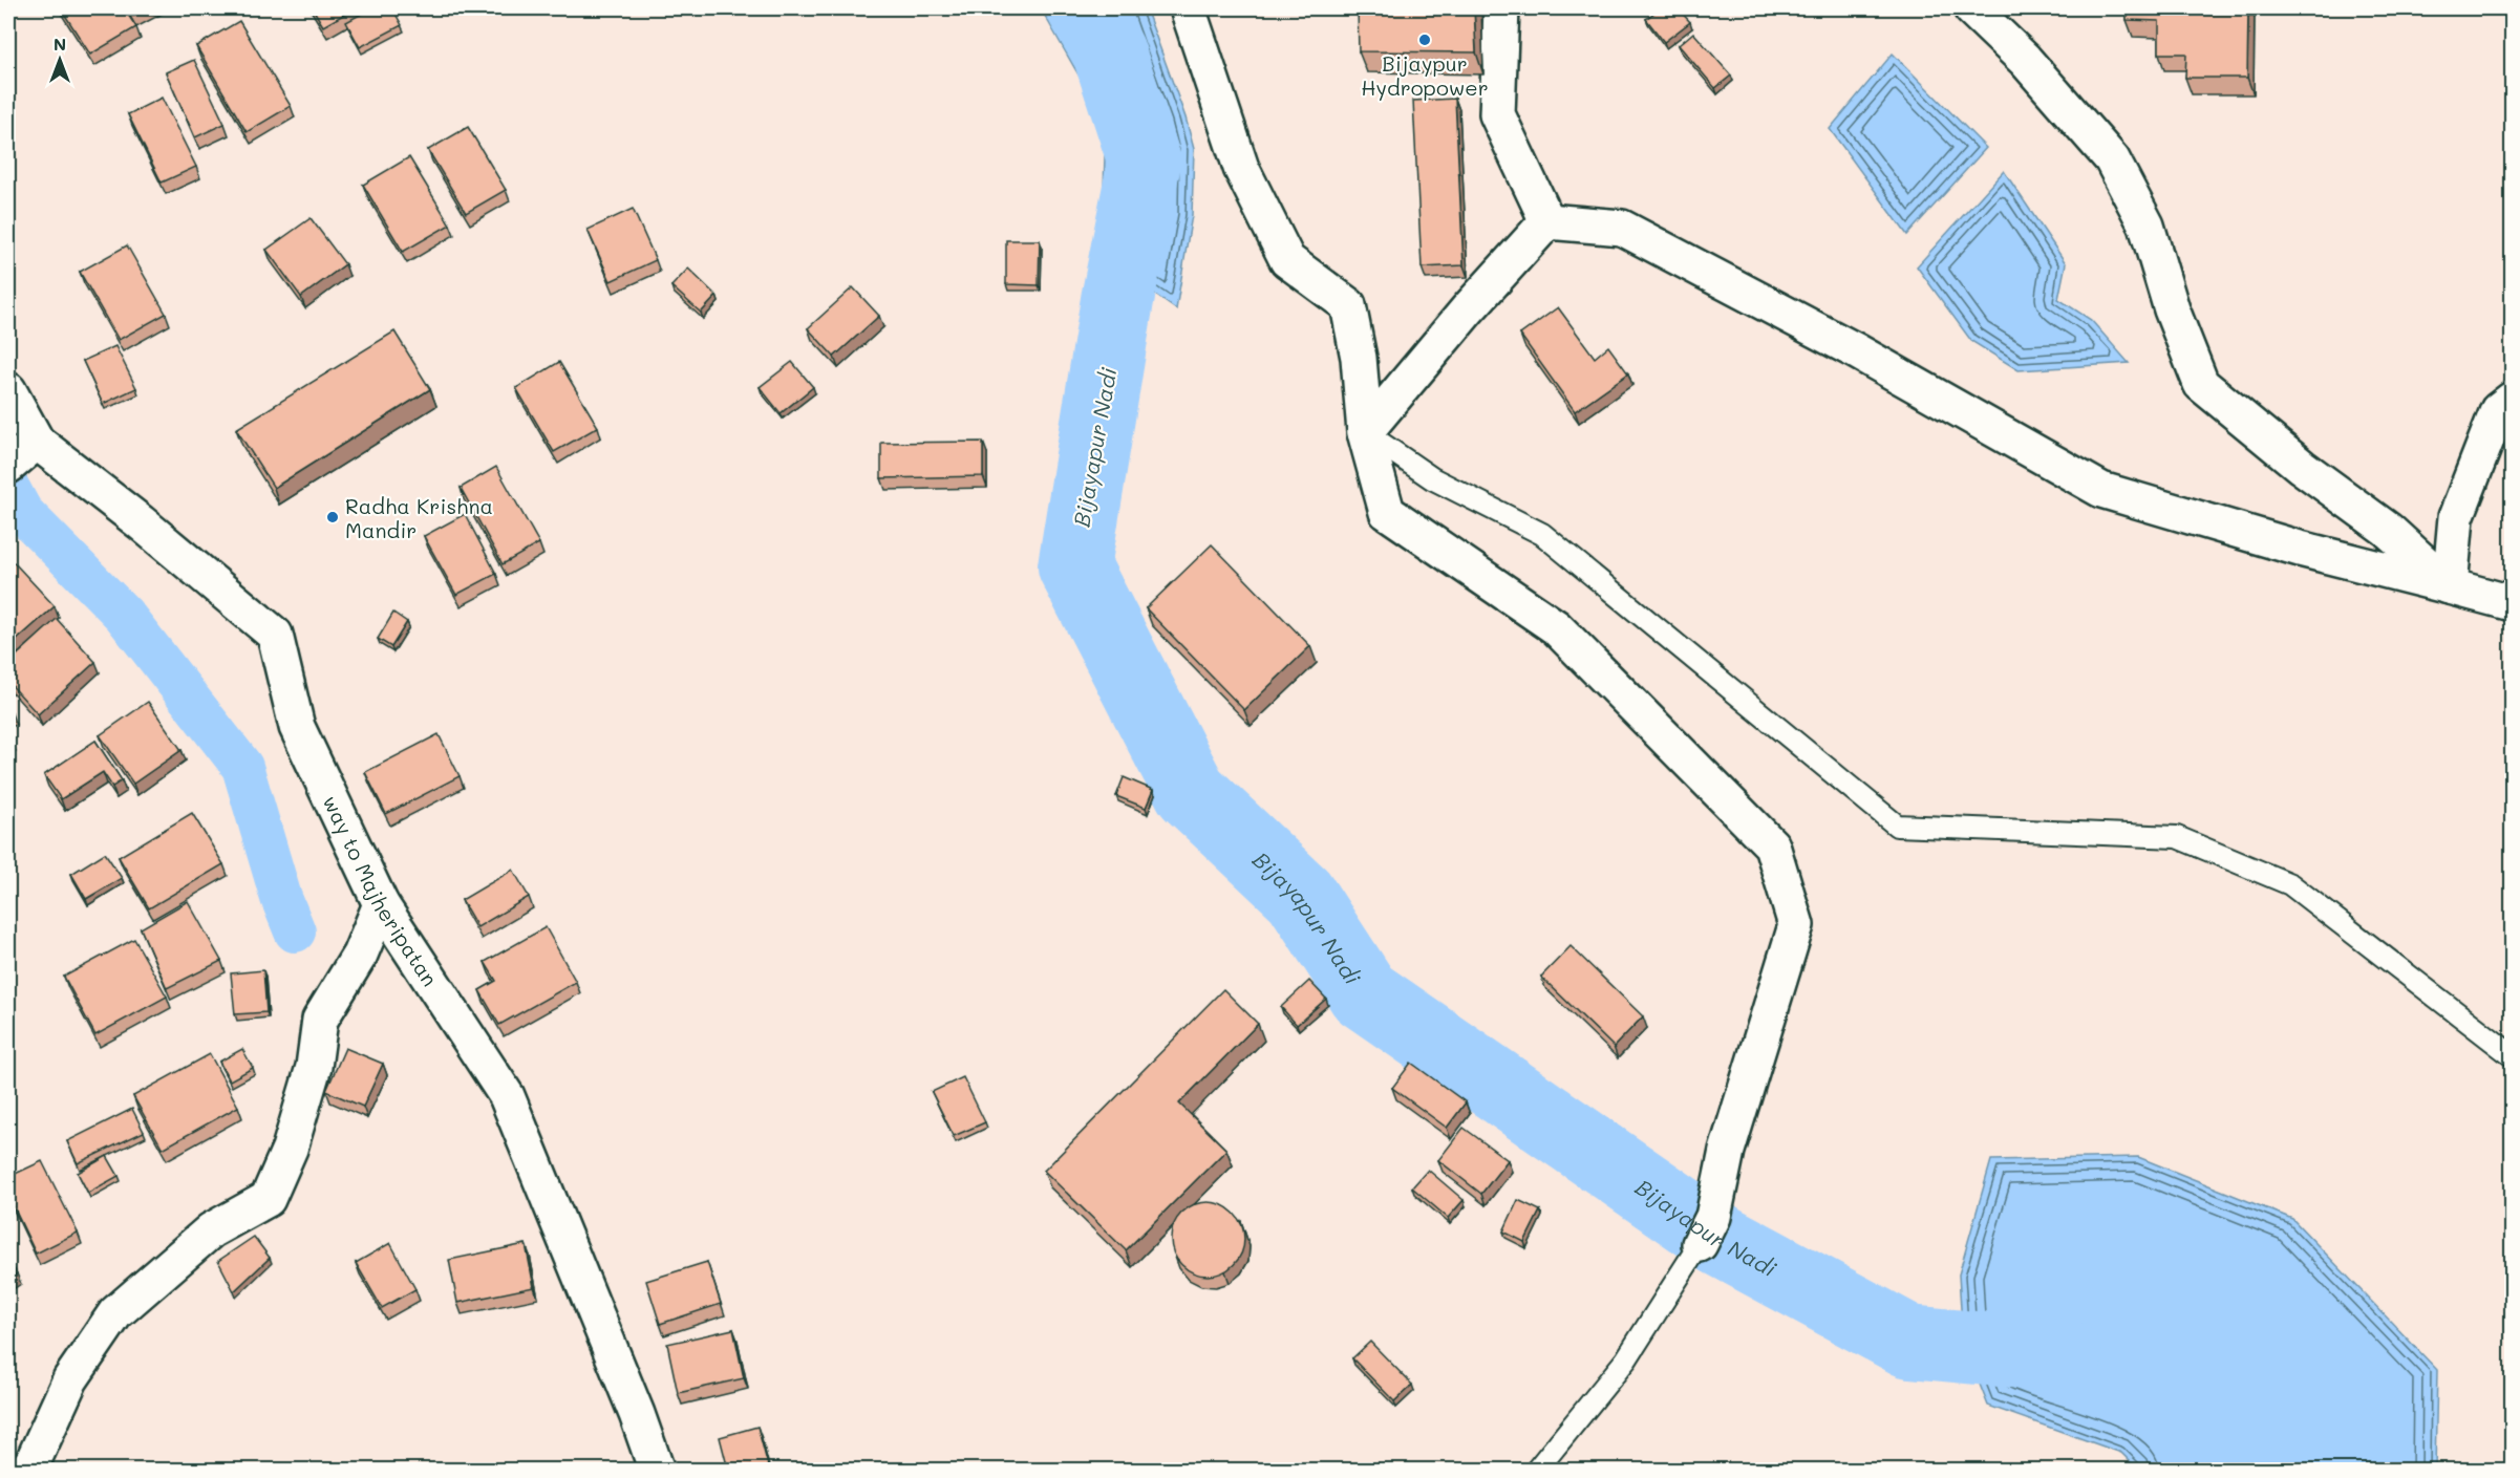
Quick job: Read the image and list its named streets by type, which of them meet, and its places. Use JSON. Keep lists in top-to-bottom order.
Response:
{
  "streets": {
    "street": ["way to Majheripatan"]
  },
  "water": ["Bijayapur Nadi"],
  "places": ["Bijaypur Hydropower", "Radha Krishna Mandir"],
  "north": "top"
}
